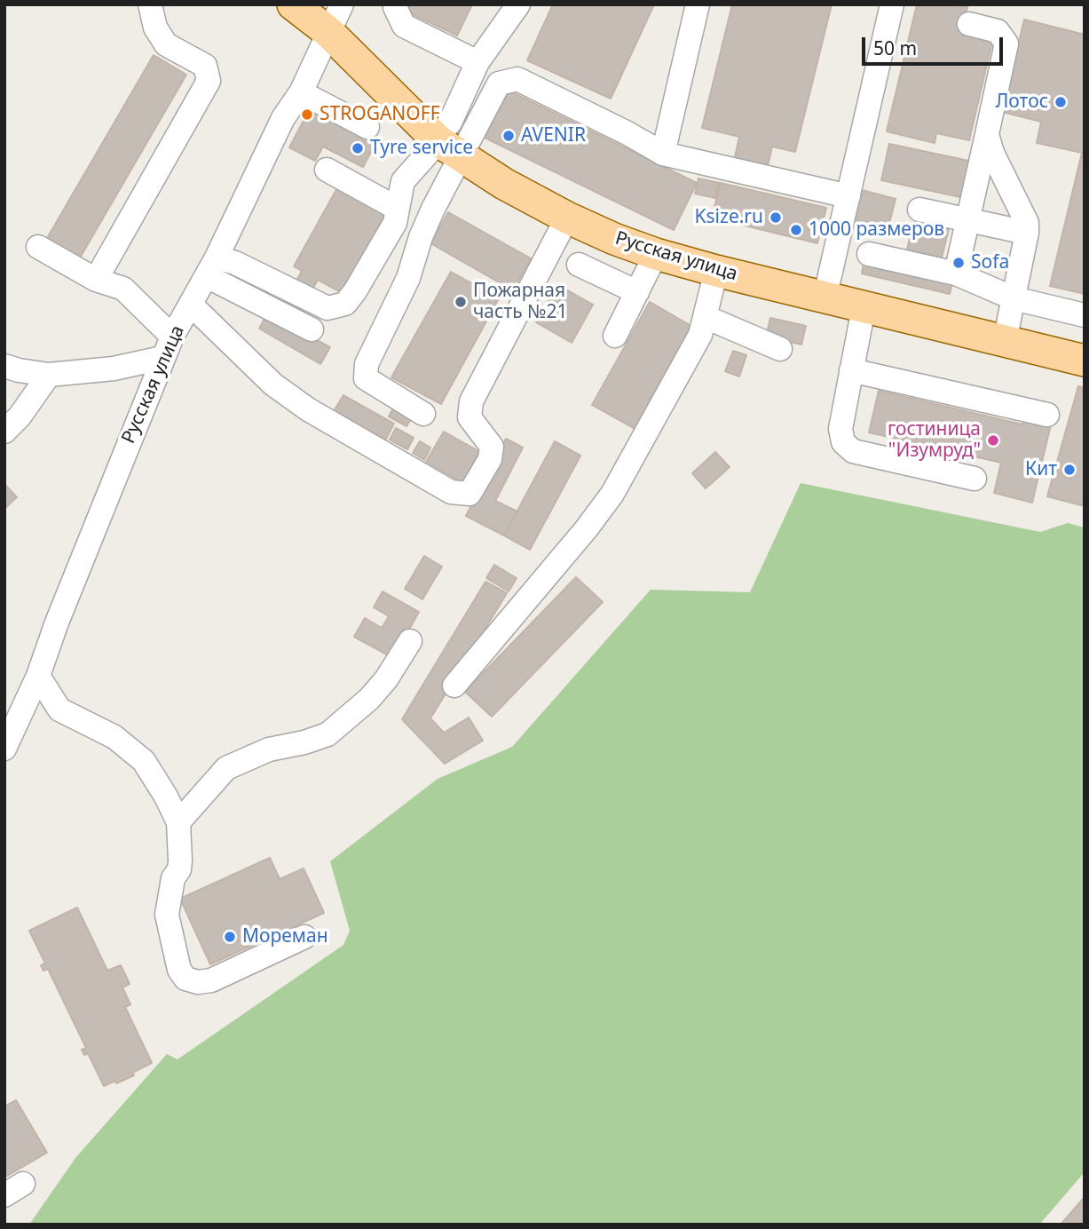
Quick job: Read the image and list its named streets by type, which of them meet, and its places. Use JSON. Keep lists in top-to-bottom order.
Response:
{
  "streets": {
    "main road": ["Русская улица"]
  },
  "places": [
    "Лотос",
    "STROGANOFF",
    "AVENIR",
    "Tyre service",
    "Ksize.ru",
    "1000 размеров",
    "Sofa",
    "Пожарная часть №21",
    "гостиница \"Изумруд\"",
    "Кит",
    "Мореман"
  ],
  "scale_bar": "50 m"
}
